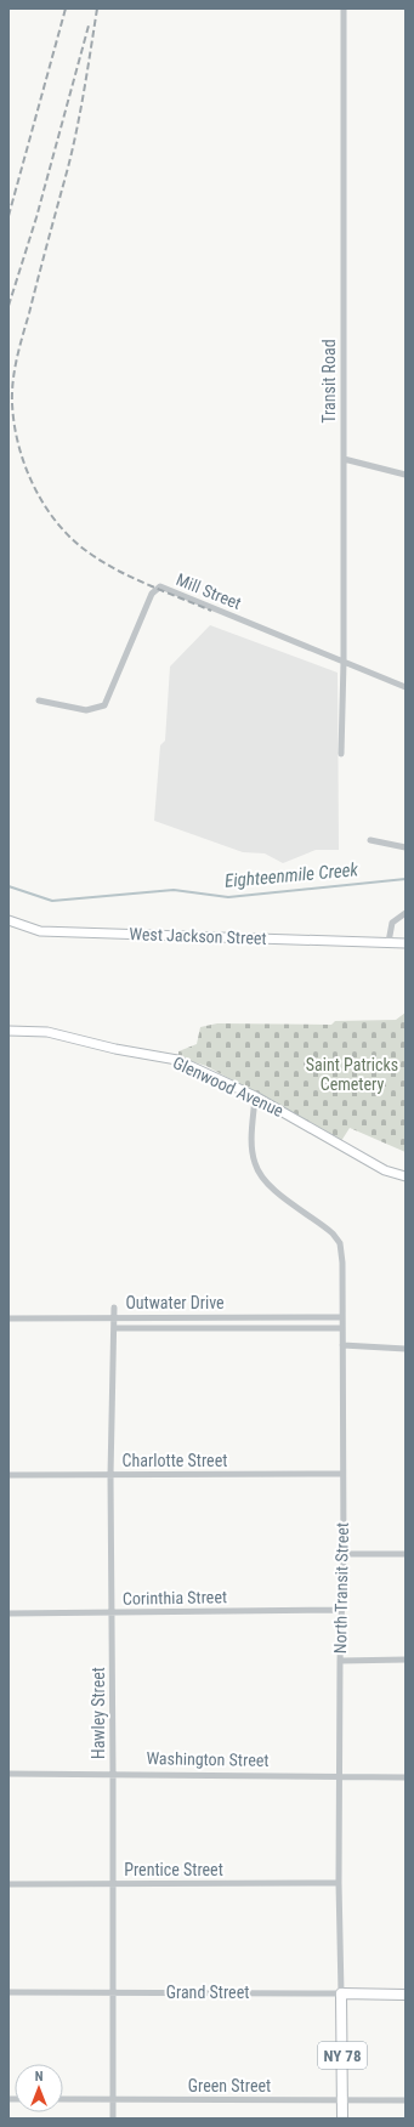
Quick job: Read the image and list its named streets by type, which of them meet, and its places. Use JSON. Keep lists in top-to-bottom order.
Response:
{
  "streets": {
    "main road": ["North Transit Street", "Grand Street", "NY 78"],
    "street": [
      "Transit Road",
      "Mill Street",
      "West Jackson Street",
      "Glenwood Avenue",
      "Outwater Drive",
      "Charlotte Street",
      "Corinthia Street",
      "Hawley Street",
      "Washington Street",
      "Prentice Street",
      "Green Street"
    ]
  },
  "crossings": [
    ["Transit Road", "Mill Street"],
    ["Glenwood Avenue", "North Transit Street"],
    ["Outwater Drive", "North Transit Street"],
    ["Outwater Drive", "Hawley Street"],
    ["Charlotte Street", "North Transit Street"],
    ["Charlotte Street", "Hawley Street"],
    ["North Transit Street", "Corinthia Street"],
    ["North Transit Street", "Washington Street"],
    ["North Transit Street", "Prentice Street"],
    ["North Transit Street", "Grand Street"],
    ["North Transit Street", "Green Street"],
    ["Corinthia Street", "Hawley Street"],
    ["Hawley Street", "Washington Street"],
    ["Hawley Street", "Prentice Street"],
    ["Hawley Street", "Grand Street"],
    ["Hawley Street", "Green Street"]
  ],
  "water": ["Eighteenmile Creek"],
  "parks": ["Saint Patricks Cemetery"],
  "north": "top"
}
